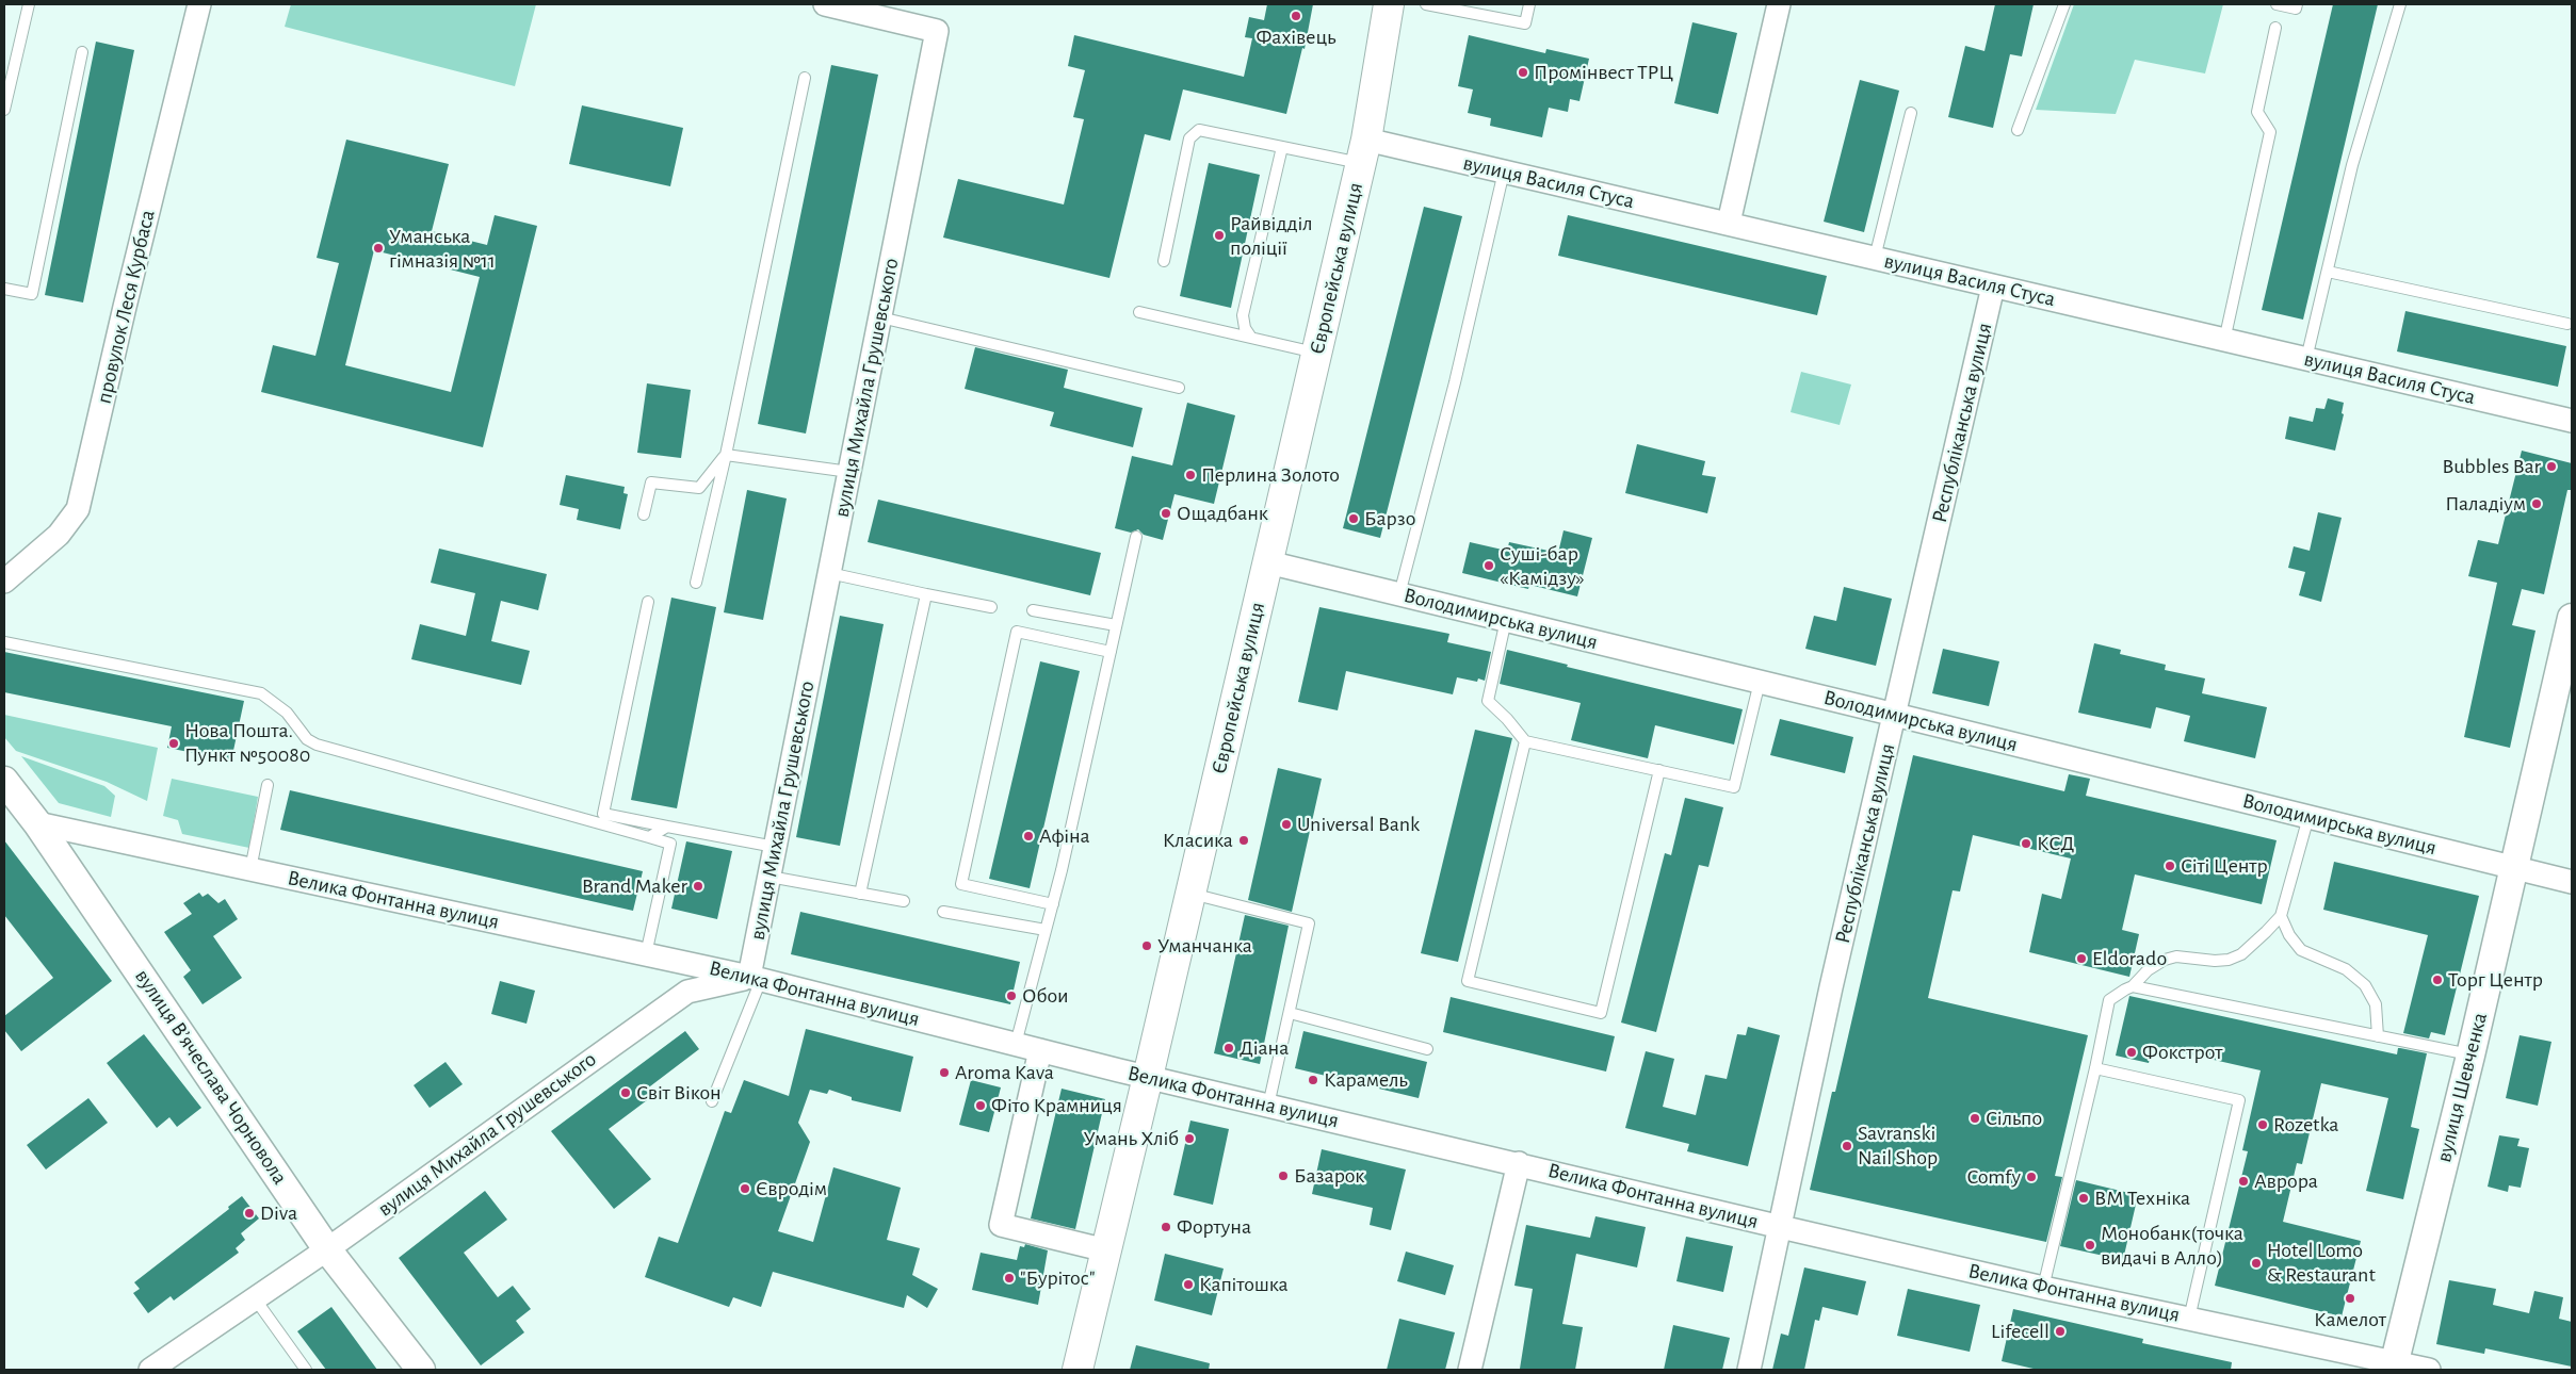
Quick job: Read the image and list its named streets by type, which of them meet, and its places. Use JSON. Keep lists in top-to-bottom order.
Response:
{
  "streets": {
    "main road": ["Європейська вулиця"],
    "street": [
      "вулиця Василя Стуса",
      "провулок Леся Курбаса",
      "вулиця Михайла Грушевського",
      "Республіканська вулиця",
      "Володимирська вулиця",
      "Велика Фонтанна вулиця",
      "вулиця В’ячеслава Чорновола",
      "вулиця Шевченка"
    ]
  },
  "crossings": [
    ["вулиця Василя Стуса", "Європейська вулиця"],
    ["вулиця Василя Стуса", "Республіканська вулиця"],
    ["Європейська вулиця", "Володимирська вулиця"],
    ["Європейська вулиця", "Велика Фонтанна вулиця"],
    ["вулиця Михайла Грушевського", "Велика Фонтанна вулиця"],
    ["вулиця Михайла Грушевського", "вулиця В’ячеслава Чорновола"],
    ["Республіканська вулиця", "Володимирська вулиця"],
    ["Республіканська вулиця", "Велика Фонтанна вулиця"],
    ["Володимирська вулиця", "вулиця Шевченка"],
    ["Велика Фонтанна вулиця", "вулиця В’ячеслава Чорновола"],
    ["Велика Фонтанна вулиця", "вулиця Шевченка"]
  ],
  "places": [
    "Фахівець",
    "Промінвест ТРЦ",
    "Райвідділ поліції",
    "Уманська гімназія №11",
    "Bubbles Bar",
    "Перлина Золото",
    "Паладіум",
    "Ощадбанк",
    "Барзо",
    "Суші-бар «Камідзу»",
    "Нова Пошта. Пункт №50080",
    "Universal Bank",
    "Афіна",
    "Класика",
    "КСД",
    "Сіті Центр",
    "Brand Maker",
    "Уманчанка",
    "Eldorado",
    "Торг Центр",
    "Обои",
    "Діана",
    "Фокстрот",
    "Aroma Kava",
    "Карамель",
    "Світ Вікон",
    "Фіто Крамниця",
    "Сільпо",
    "Rozetka",
    "Умань Хліб",
    "Savranski Nail Shop",
    "Базарок",
    "Comfy",
    "Аврора",
    "Євродім",
    "ВМ Техніка",
    "Diva",
    "Фортуна",
    "Монобанк(точка видачі в Алло)",
    "Hotel Lomo & Restaurant",
    "\"Бурітос\"",
    "Капітошка",
    "Камелот",
    "Lifecell"
  ]
}
